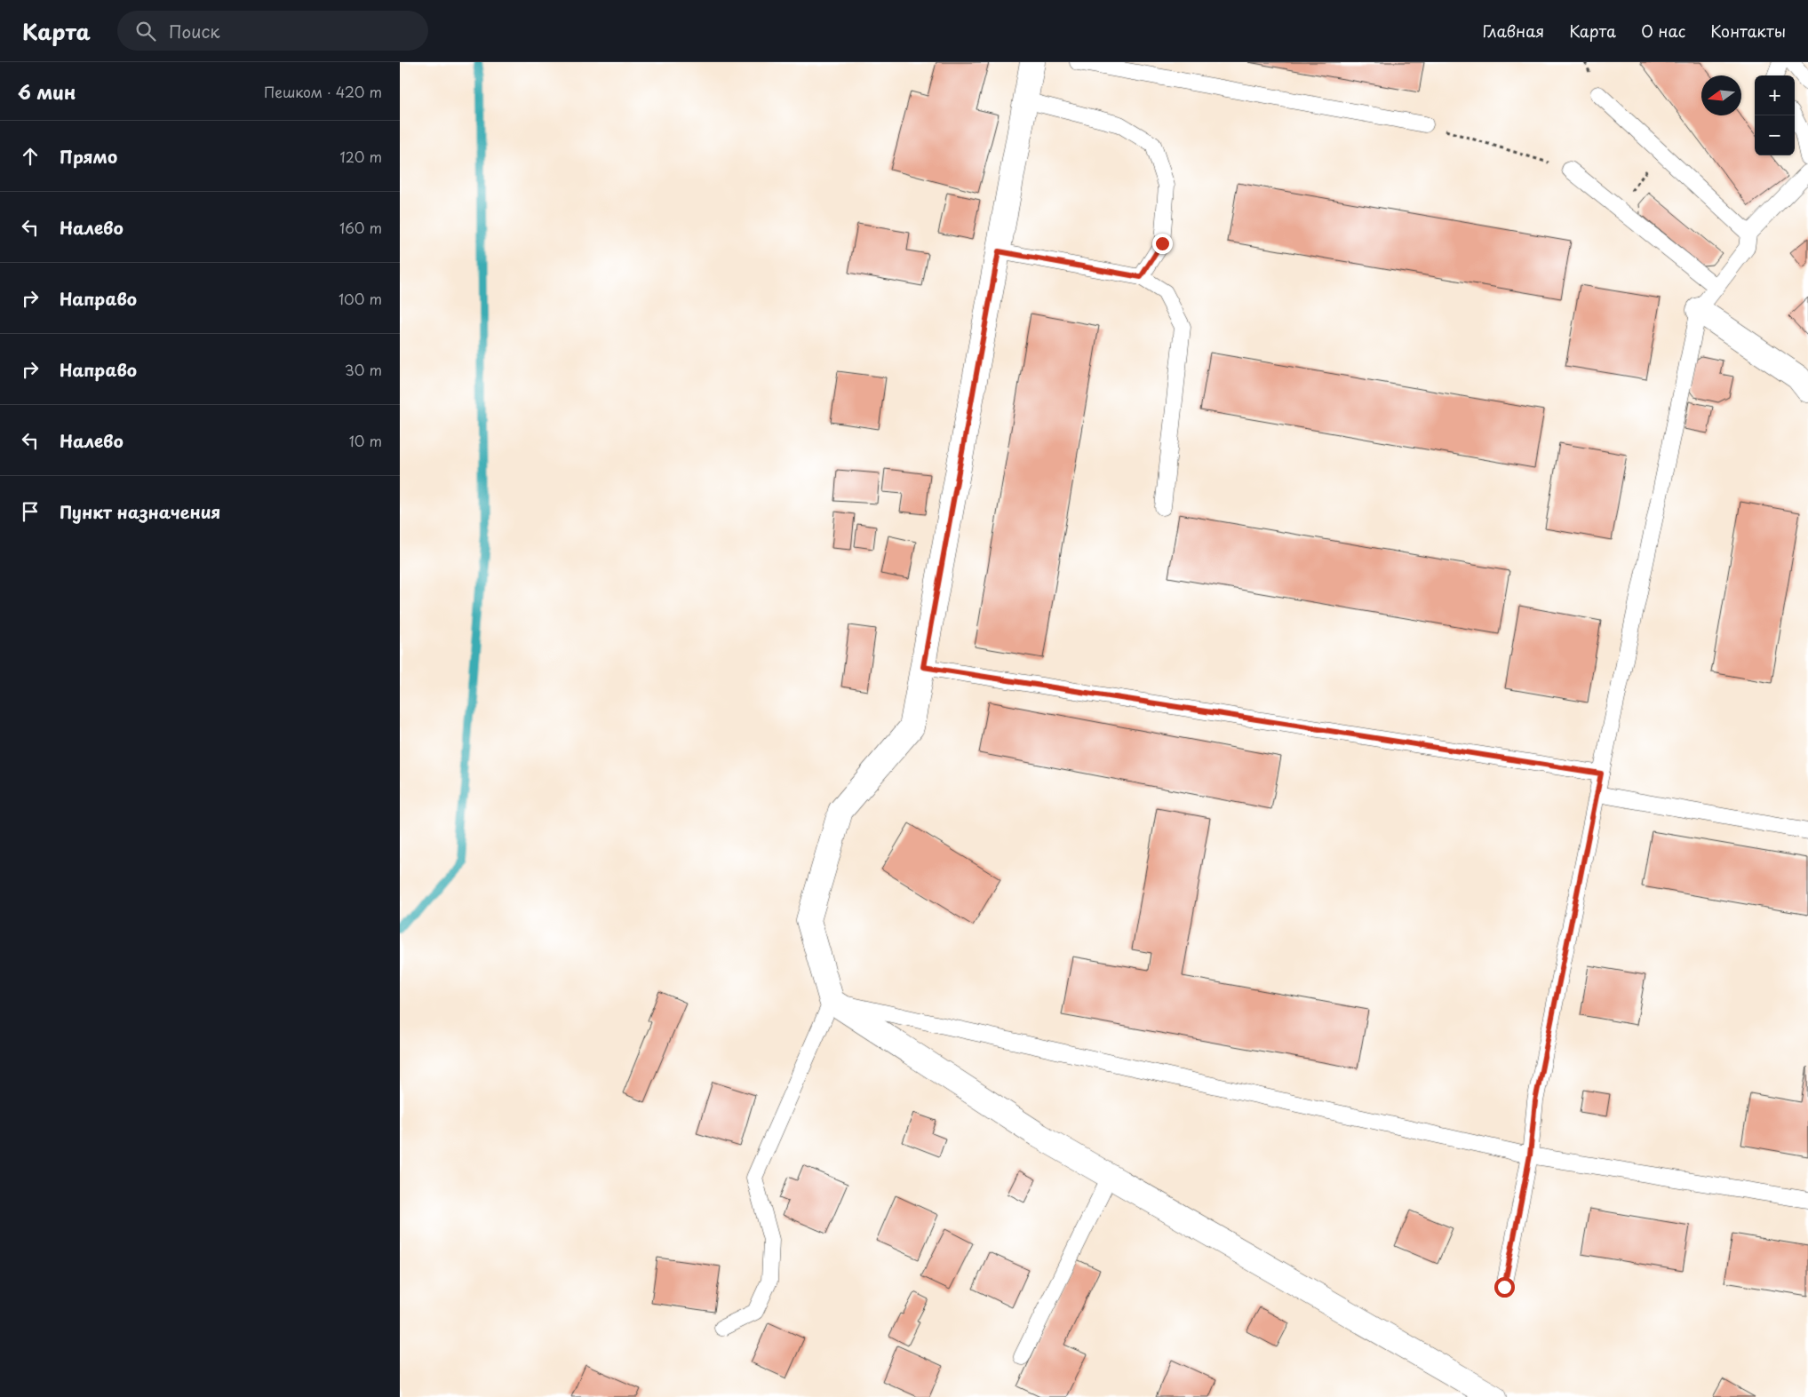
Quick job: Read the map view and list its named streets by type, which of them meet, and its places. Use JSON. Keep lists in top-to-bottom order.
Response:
{
  "north": "left",
  "page": {
    "header": "Карта",
    "search": "Поиск",
    "nav": [
      "Главная",
      "Карта",
      "О нас",
      "Контакты"
    ],
    "heading": ["6 мин", "Пешком · 420 m"],
    "map_buttons": ["+", "−"],
    "list": [
      ["Прямо", "120 m"],
      ["Налево", "160 m"],
      ["Направо", "100 m"],
      ["Направо", "30 m"],
      ["Налево", "10 m"],
      "Пункт назначения"
    ]
  }
}
